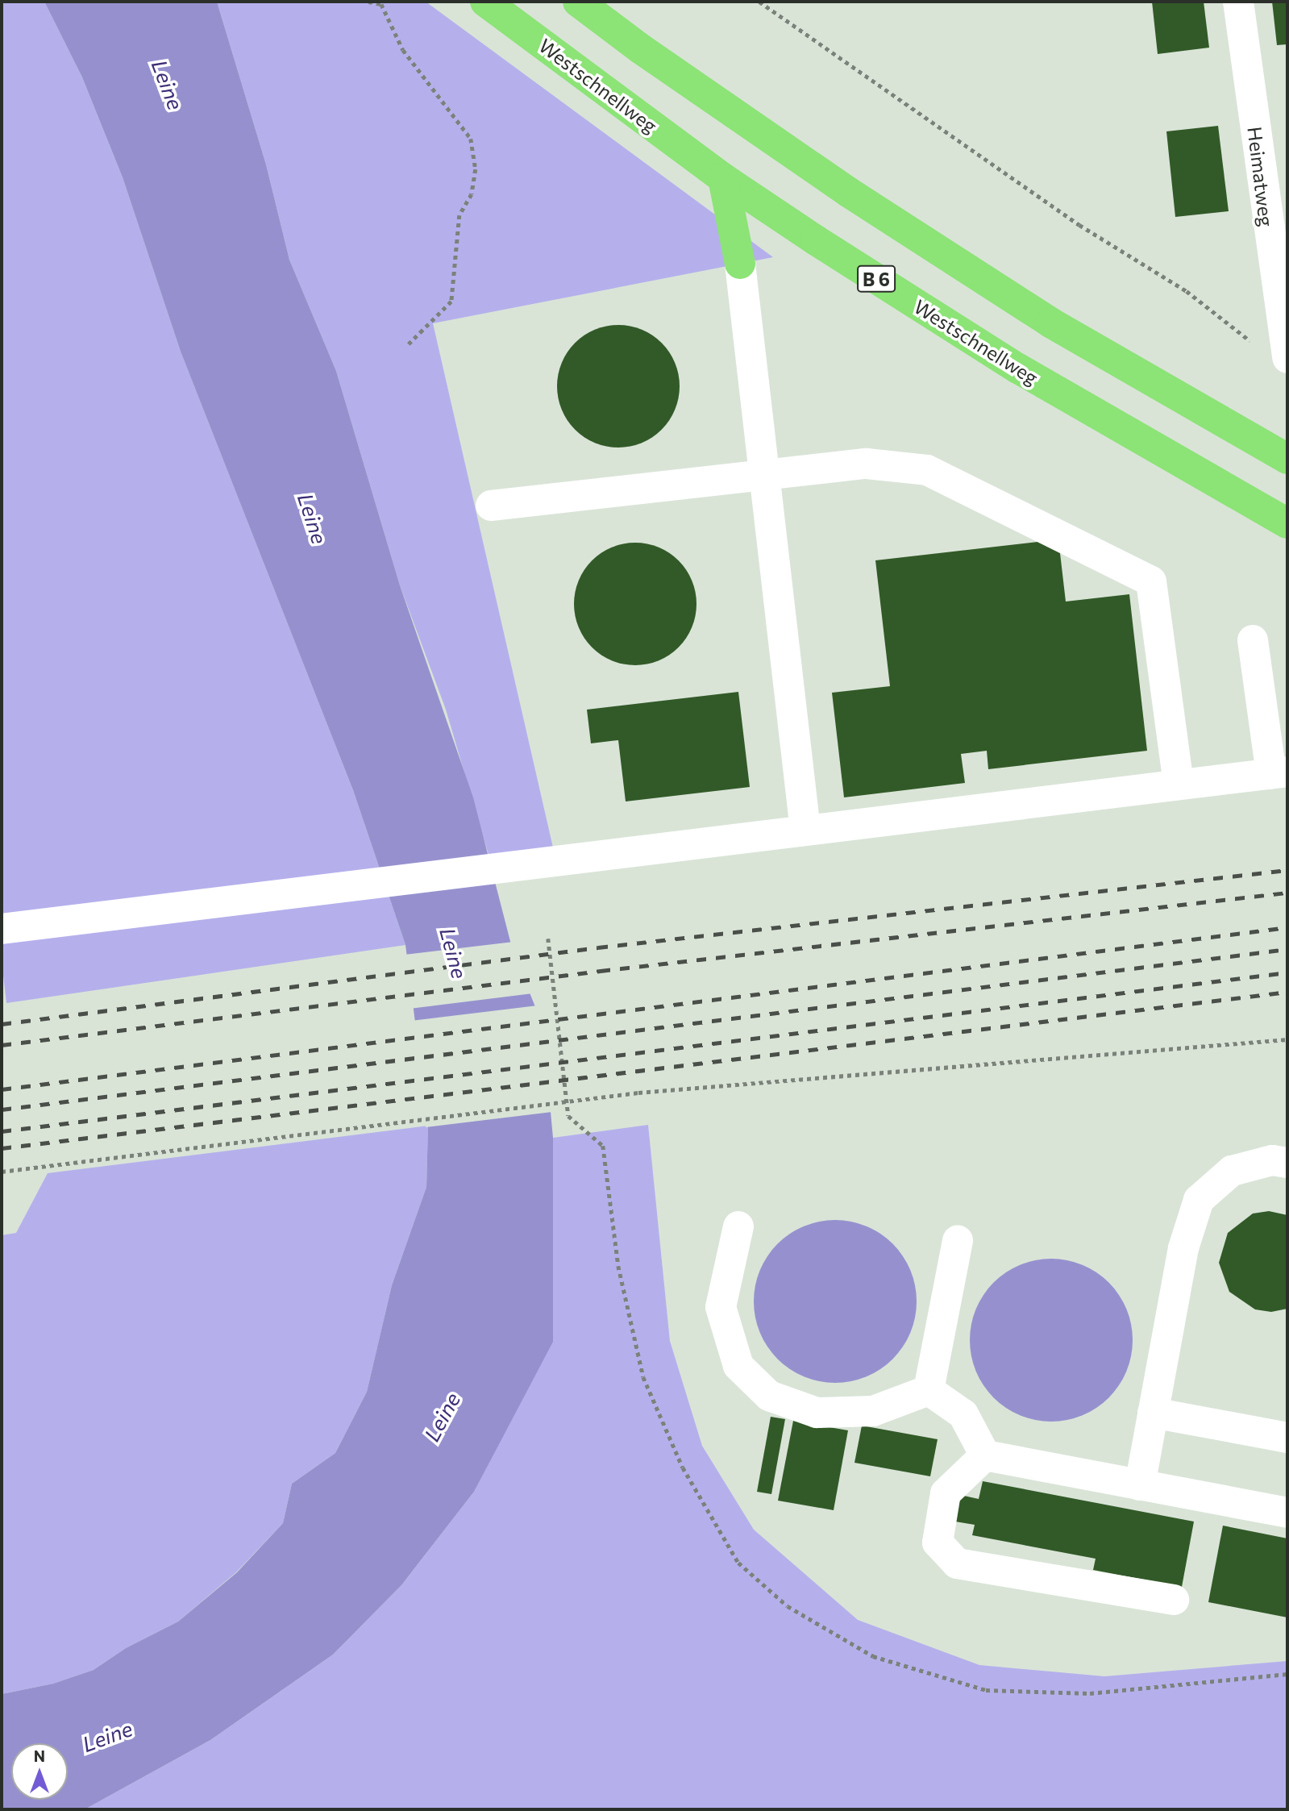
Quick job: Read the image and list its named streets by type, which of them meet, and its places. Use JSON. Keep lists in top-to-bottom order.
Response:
{
  "streets": {
    "highway": ["Westschnellweg", "B 6"],
    "street": ["Heimatweg"]
  },
  "water": ["Leine"],
  "north": "top"
}
